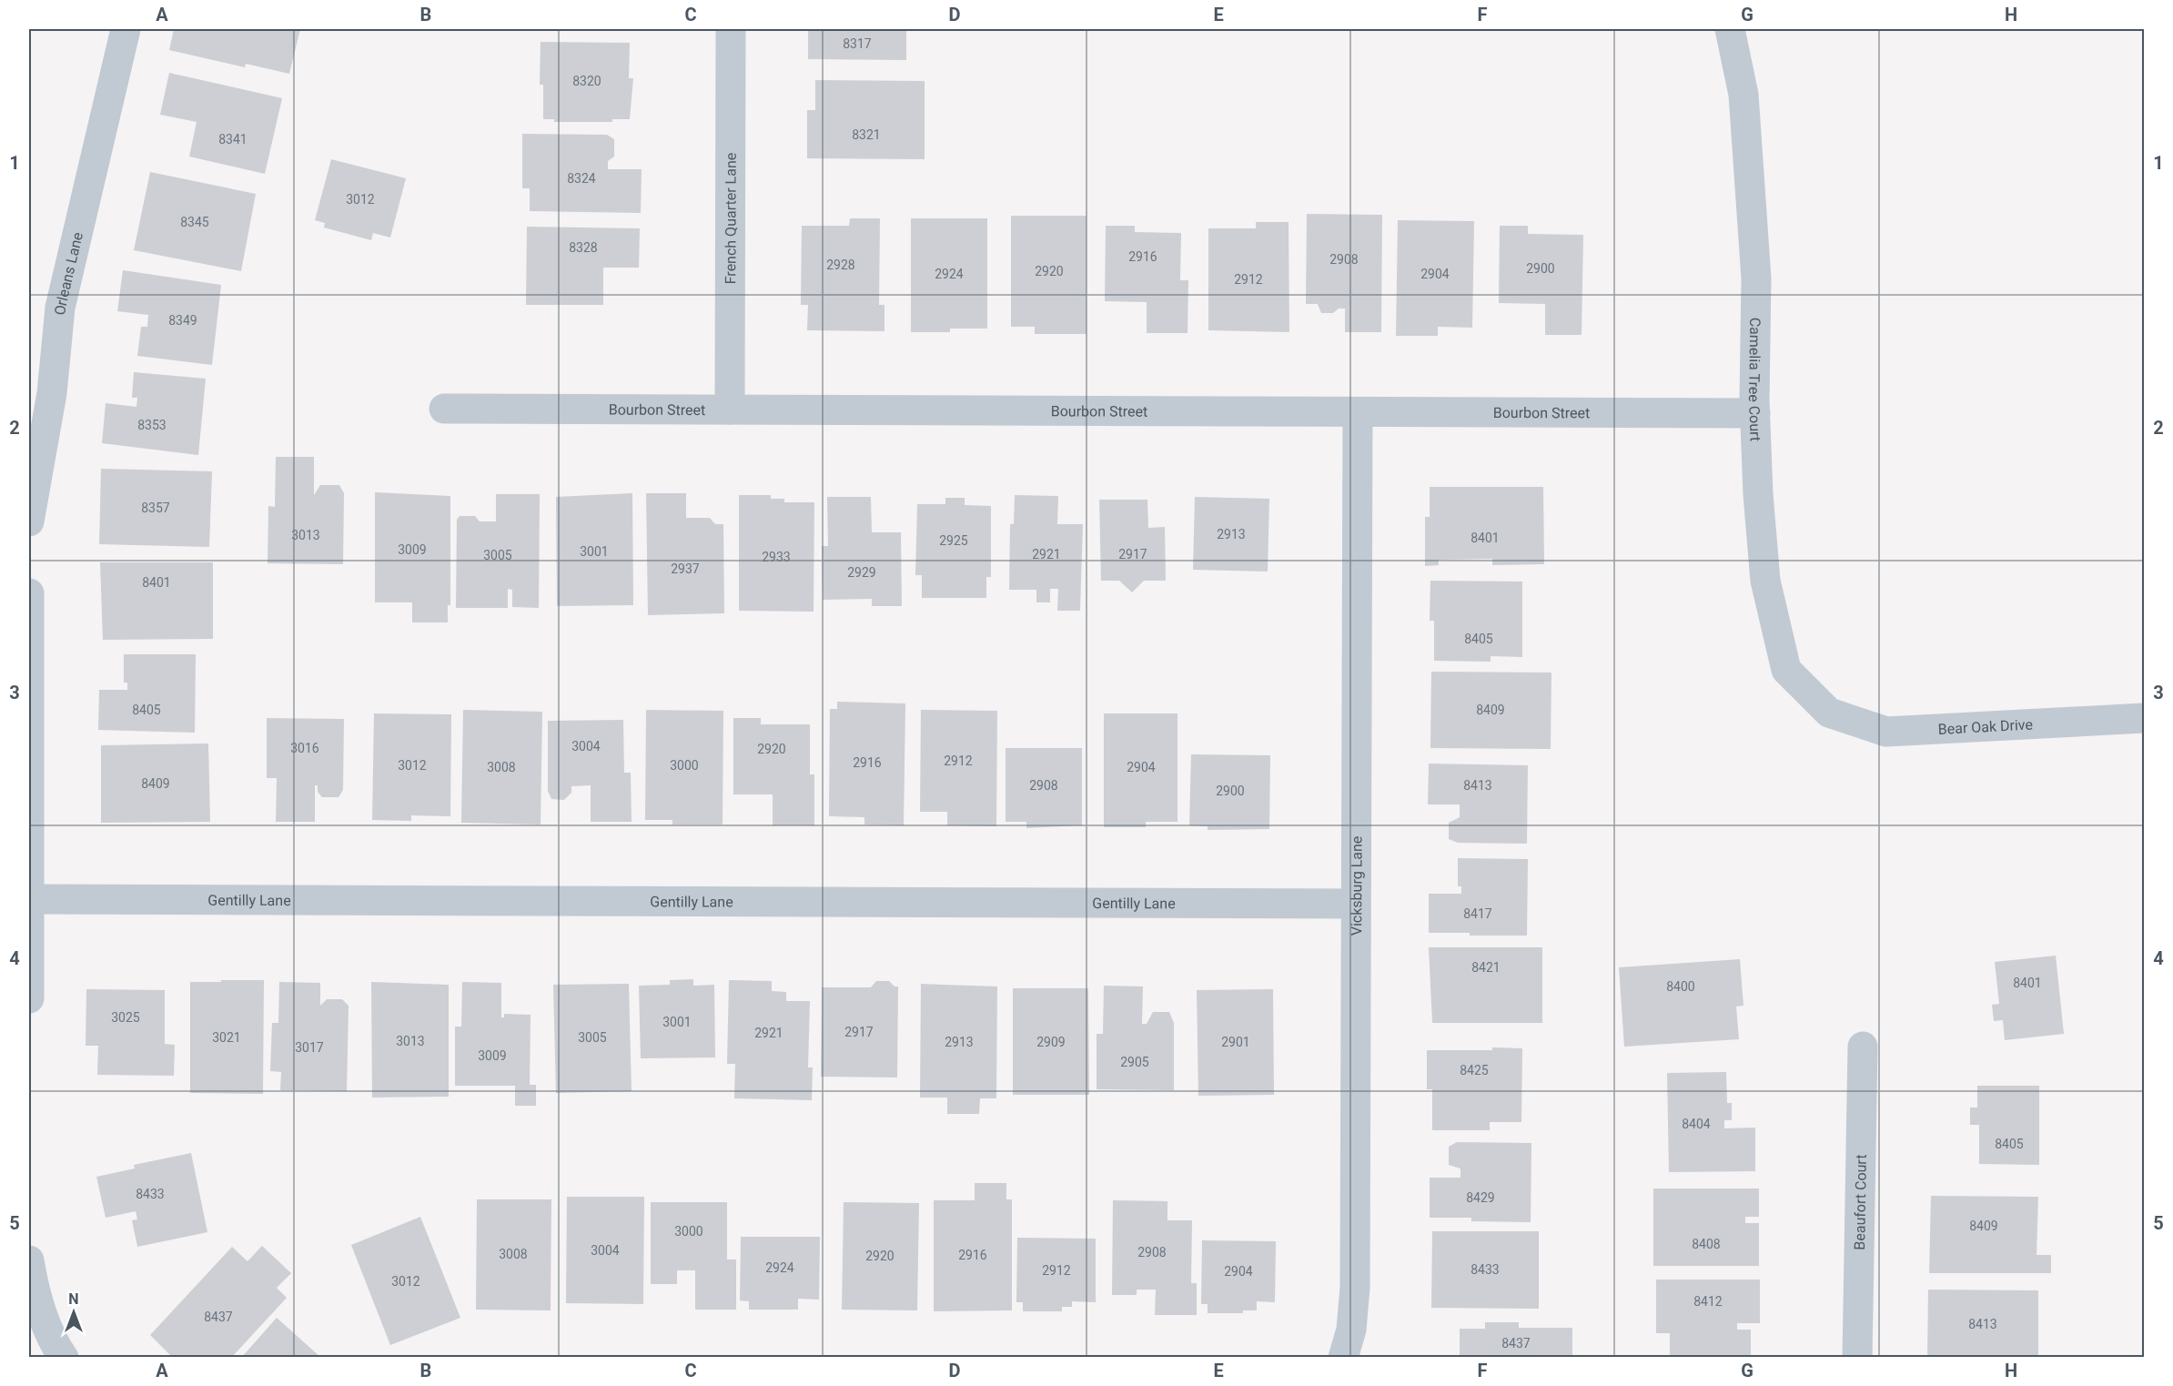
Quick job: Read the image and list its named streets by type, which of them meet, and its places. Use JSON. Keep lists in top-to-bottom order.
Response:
{
  "streets": {
    "street": [
      "French Quarter Lane",
      "Orleans Lane",
      "Camelia Tree Court",
      "Bourbon Street",
      "Bear Oak Drive",
      "Vicksburg Lane",
      "Gentilly Lane",
      "Beaufort Court"
    ]
  },
  "crossings": [
    ["French Quarter Lane", "Bourbon Street"],
    ["Camelia Tree Court", "Bourbon Street"],
    ["Camelia Tree Court", "Bear Oak Drive"],
    ["Bourbon Street", "Vicksburg Lane"],
    ["Vicksburg Lane", "Gentilly Lane"]
  ],
  "house_numbers": [
    "8317",
    "8320",
    "8321",
    "8341",
    "8324",
    "3012",
    "8345",
    "8328",
    "2916",
    "2908",
    "2928",
    "2900",
    "2920",
    "2924",
    "2904",
    "2912",
    "8349",
    "8353",
    "8357",
    "2913",
    "3013",
    "8401",
    "2925",
    "3009",
    "3001",
    "2921",
    "2917",
    "3005",
    "2933",
    "2937",
    "2929",
    "8401",
    "8405",
    "8405",
    "8409",
    "3004",
    "3016",
    "2920",
    "2912",
    "2916",
    "3012",
    "3000",
    "3008",
    "2904",
    "8409",
    "2908",
    "8413",
    "2900",
    "8417",
    "8421",
    "8401",
    "8400",
    "3025",
    "3001",
    "2917",
    "2921",
    "3021",
    "3005",
    "3013",
    "2913",
    "2909",
    "2901",
    "3017",
    "3009",
    "2905",
    "8425",
    "8404",
    "8405",
    "8433",
    "8429",
    "8409",
    "3000",
    "8408",
    "3004",
    "2908",
    "3008",
    "2916",
    "2920",
    "2924",
    "8433",
    "2912",
    "2904",
    "3012",
    "8412",
    "8437",
    "8413",
    "8437"
  ],
  "north": "top",
  "grid": {
    "columns": [
      "A",
      "B",
      "C",
      "D",
      "E",
      "F",
      "G",
      "H"
    ],
    "rows": [
      "1",
      "2",
      "3",
      "4",
      "5"
    ]
  }
}
